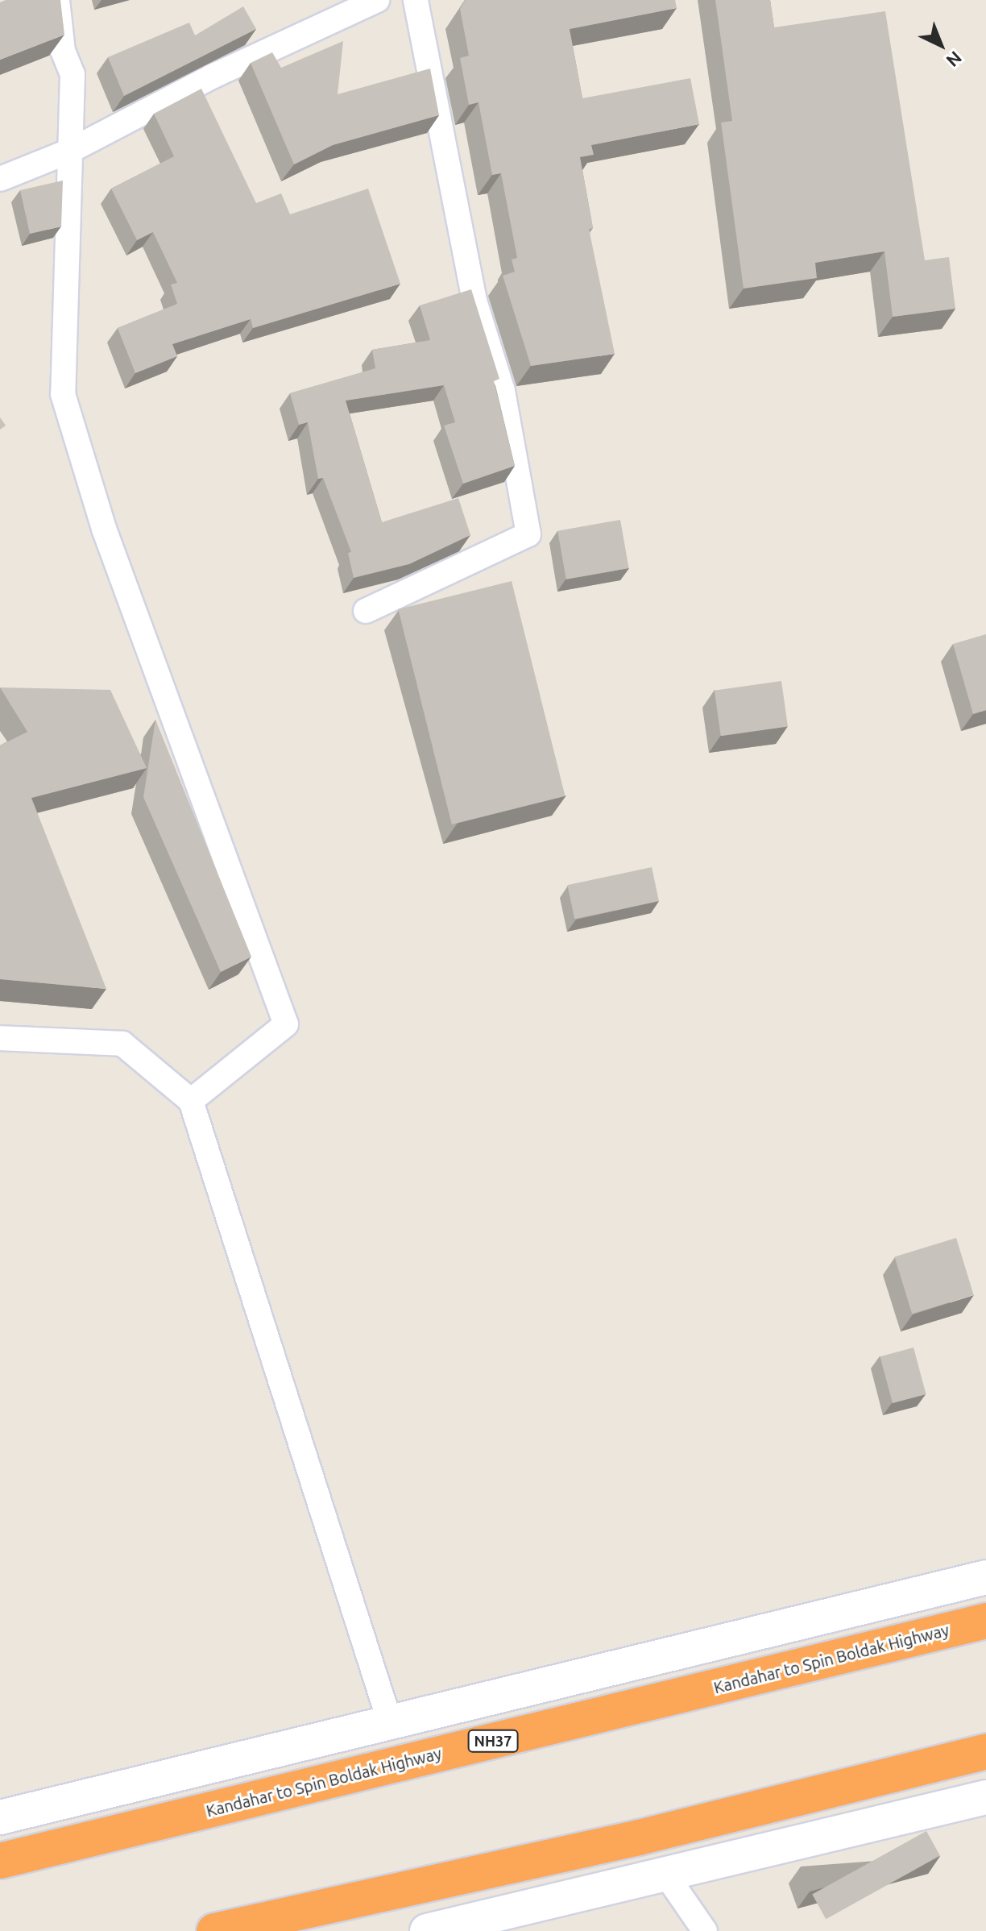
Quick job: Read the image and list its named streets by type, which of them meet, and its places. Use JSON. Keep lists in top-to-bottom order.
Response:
{
  "streets": {
    "highway": ["Kandahar to Spin Boldak Highway", "NH37"]
  },
  "north": "bottom right"
}
